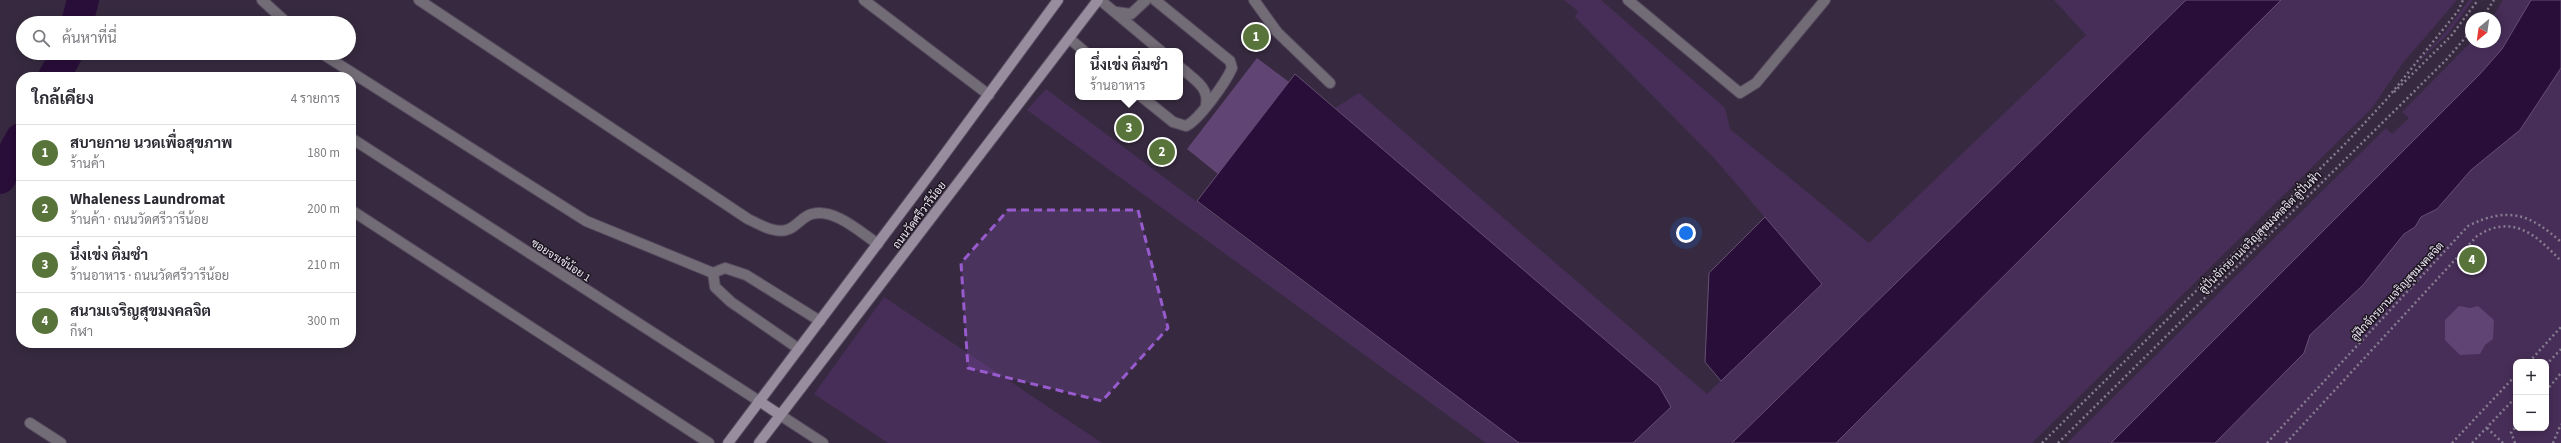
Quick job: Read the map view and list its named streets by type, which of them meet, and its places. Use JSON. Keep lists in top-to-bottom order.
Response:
{
  "streets": {
    "main road": ["ถนนวัดศรีวารีน้อย"],
    "street": ["ซอยจรเข้น้อย 1"],
    "path": ["ลู่ปั่นจักรยานเจริญสุขมงคลจิต ลู่ปั่นฟ้า", "ลู่ฝึกจักรยานเจริญสุขมงคลจิต"]
  },
  "crossings": [
    ["ถนนวัดศรีวารีน้อย", "ซอยจรเข้น้อย 1"]
  ],
  "north": "bottom left",
  "page": {
    "search": "ค้นหาที่นี่",
    "pins": [
      "1",
      "3",
      "2",
      "4"
    ],
    "popup": ["นึ่งเข่ง ติ่มซำ", "ร้านอาหาร"],
    "heading": ["ใกล้เคียง", "4 รายการ"],
    "list": [
      {
        "mark": "1",
        "name": "สบายกาย นวดเพื่อสุขภาพ",
        "note": "ร้านค้า",
        "value": "180 m"
      },
      {
        "mark": "2",
        "name": "Whaleness Laundromat",
        "note": "ร้านค้า · ถนนวัดศรีวารีน้อย",
        "value": "200 m"
      },
      {
        "mark": "3",
        "name": "นึ่งเข่ง ติ่มซำ",
        "note": "ร้านอาหาร · ถนนวัดศรีวารีน้อย",
        "value": "210 m"
      },
      {
        "mark": "4",
        "name": "สนามเจริญสุขมงคลจิต",
        "note": "กีฬา",
        "value": "300 m"
      }
    ],
    "map_buttons": ["+", "−"]
  }
}
